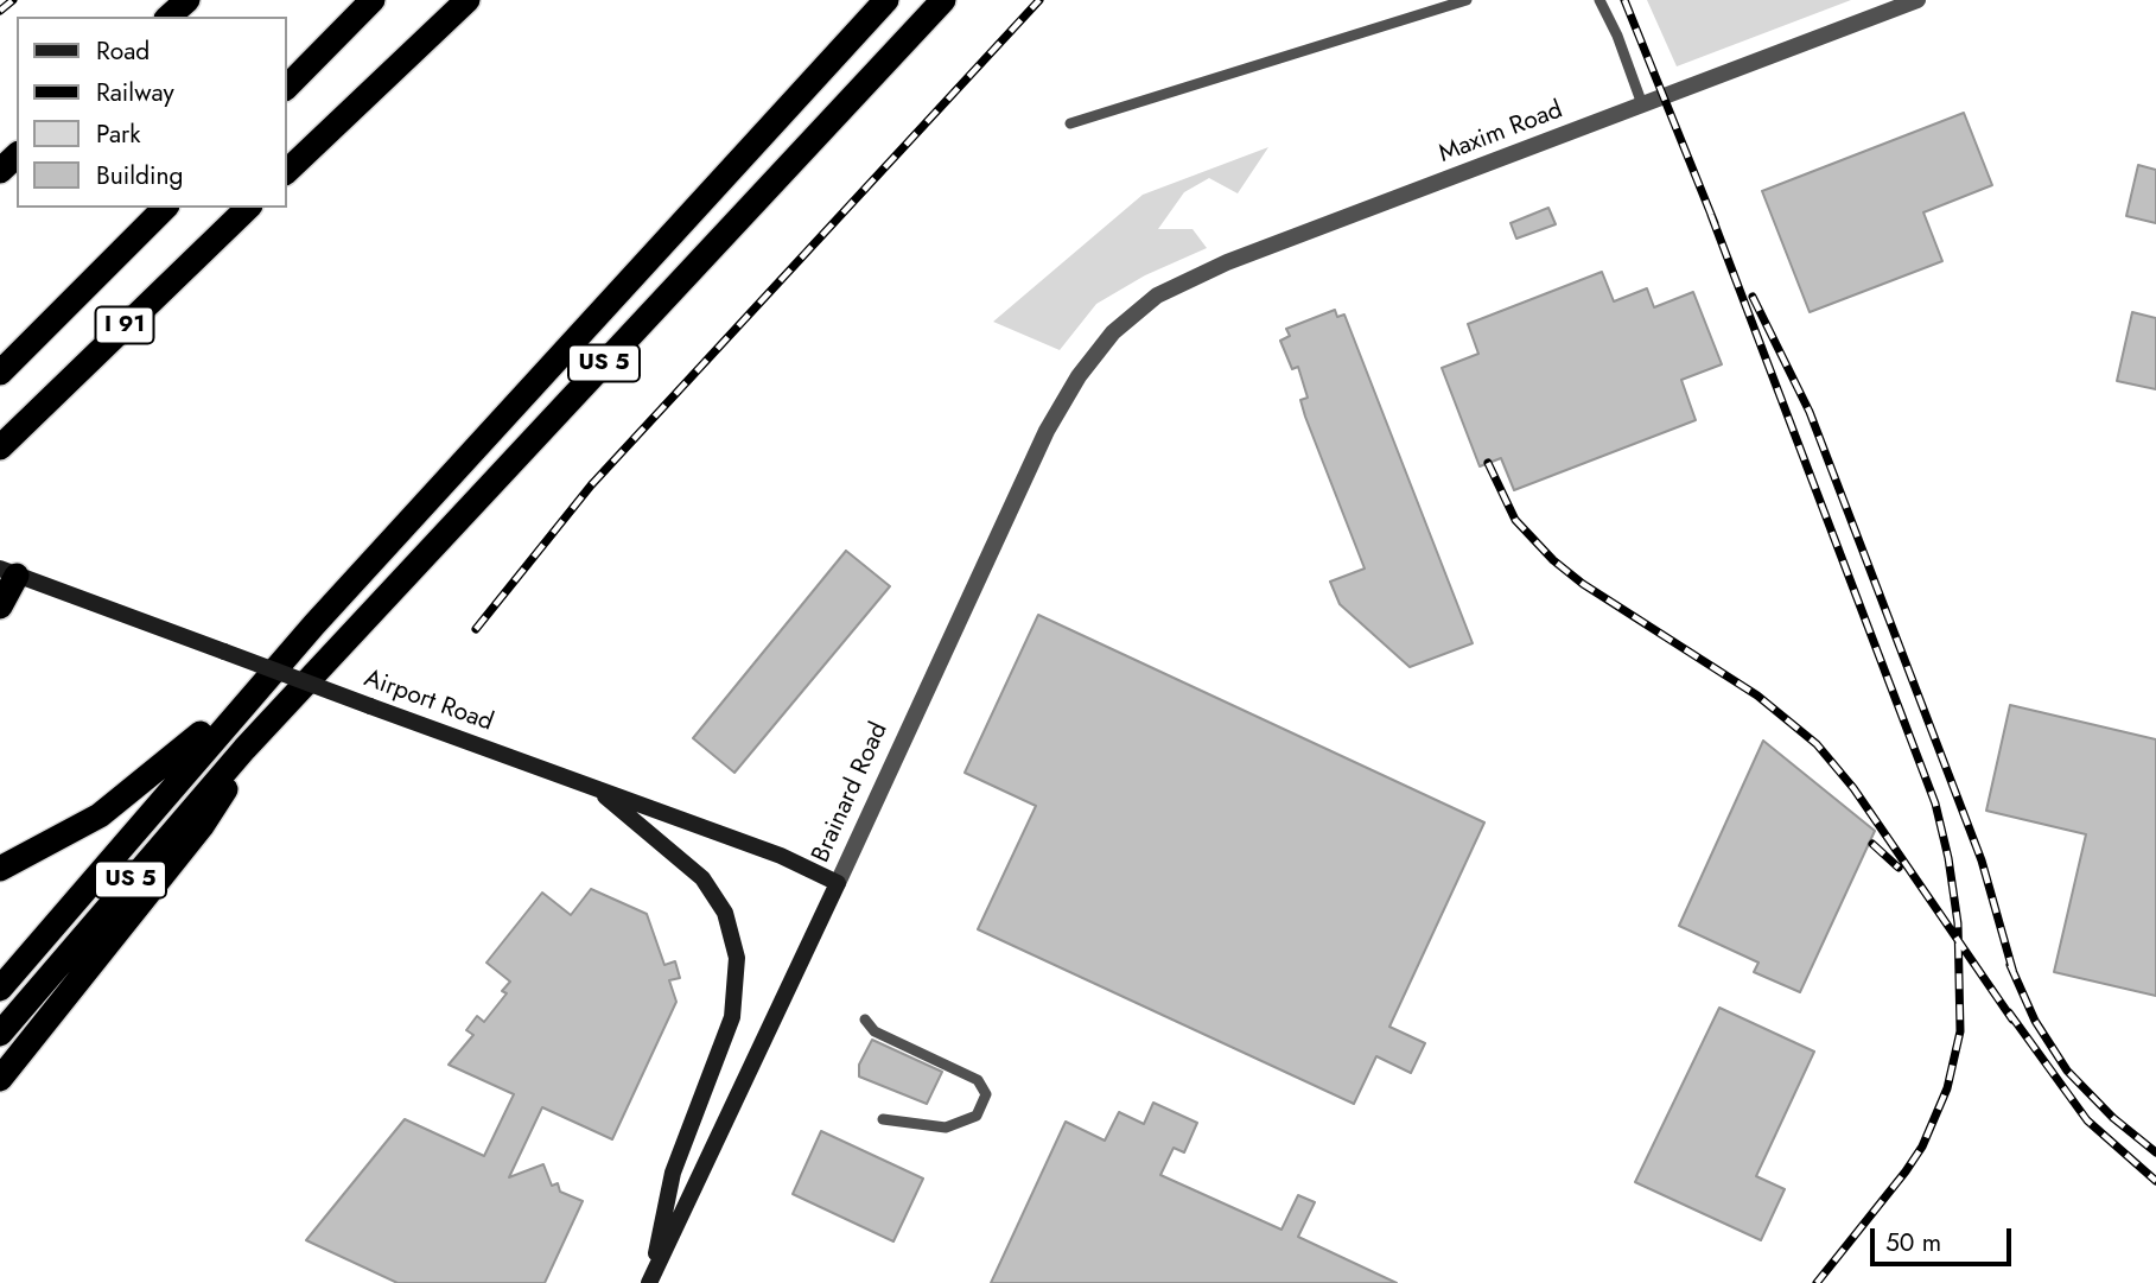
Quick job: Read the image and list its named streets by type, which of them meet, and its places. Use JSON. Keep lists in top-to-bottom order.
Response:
{
  "streets": {
    "highway": ["I 91", "US 5"],
    "main road": ["Airport Road", "Brainard Road"],
    "street": ["Maxim Road"]
  },
  "crossings": [
    ["Maxim Road", "Brainard Road"],
    ["Airport Road", "Brainard Road"]
  ],
  "legend": [
    "Road",
    "Railway",
    "Park",
    "Building"
  ],
  "scale_bar": "50 m"
}
